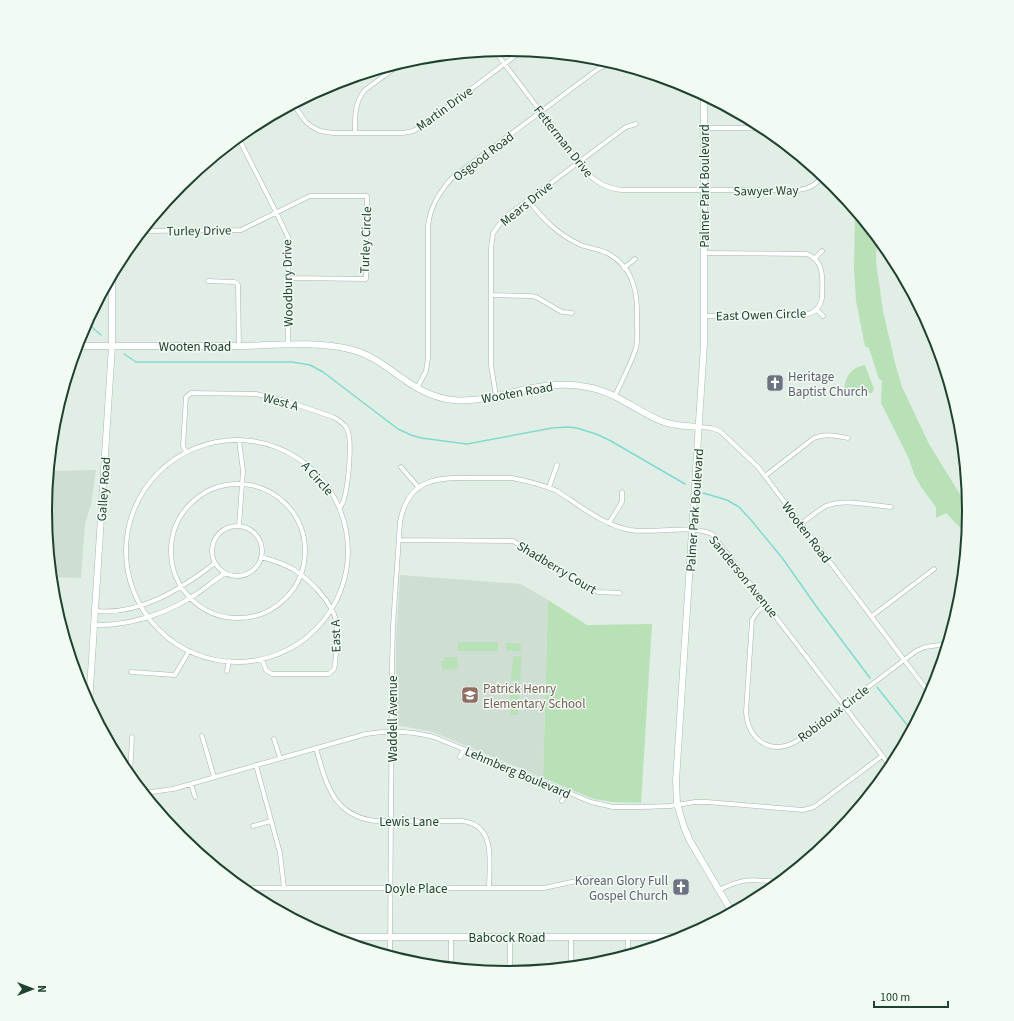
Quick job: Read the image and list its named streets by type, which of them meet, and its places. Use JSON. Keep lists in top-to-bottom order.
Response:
{
  "streets": {
    "main road": [
      "Palmer Park Boulevard",
      "Wooten Road",
      "Galley Road",
      "Babcock Road"
    ],
    "street": [
      "Martin Drive",
      "Fetterman Drive",
      "Osgood Road",
      "Sawyer Way",
      "Mears Drive",
      "Turley Drive",
      "Turley Circle",
      "Woodbury Drive",
      "East Owen Circle",
      "West A",
      "A Circle",
      "Shadberry Court",
      "Sanderson Avenue",
      "East A",
      "Robidoux Circle",
      "Waddell Avenue",
      "Lehmberg Boulevard",
      "Lewis Lane",
      "Doyle Place"
    ]
  },
  "crossings": [
    ["Martin Drive", "Fetterman Drive"],
    ["Fetterman Drive", "Osgood Road"],
    ["Fetterman Drive", "Palmer Park Boulevard"],
    ["Fetterman Drive", "Sawyer Way"],
    ["Fetterman Drive", "Mears Drive"],
    ["Osgood Road", "Wooten Road"],
    ["Palmer Park Boulevard", "Sawyer Way"],
    ["Palmer Park Boulevard", "East Owen Circle"],
    ["Palmer Park Boulevard", "Wooten Road"],
    ["Palmer Park Boulevard", "Sanderson Avenue"],
    ["Palmer Park Boulevard", "Lehmberg Boulevard"],
    ["Mears Drive", "Wooten Road"],
    ["Turley Drive", "Turley Circle"],
    ["Turley Drive", "Woodbury Drive"],
    ["Turley Circle", "Woodbury Drive"],
    ["Woodbury Drive", "Wooten Road"],
    ["Wooten Road", "Galley Road"],
    ["Wooten Road", "Robidoux Circle"],
    ["West A", "A Circle"],
    ["A Circle", "East A"],
    ["Shadberry Court", "Waddell Avenue"],
    ["Sanderson Avenue", "Robidoux Circle"],
    ["Sanderson Avenue", "Waddell Avenue"],
    ["Sanderson Avenue", "Lehmberg Boulevard"],
    ["Waddell Avenue", "Lehmberg Boulevard"],
    ["Waddell Avenue", "Lewis Lane"],
    ["Waddell Avenue", "Doyle Place"],
    ["Waddell Avenue", "Babcock Road"],
    ["Lehmberg Boulevard", "Lewis Lane"],
    ["Lewis Lane", "Doyle Place"]
  ],
  "places": {
    "church": ["Heritage Baptist Church", "Korean Glory Full Gospel Church"],
    "school or university": ["Patrick Henry Elementary School"]
  },
  "scale_bar": "100 m",
  "north": "right"
}
